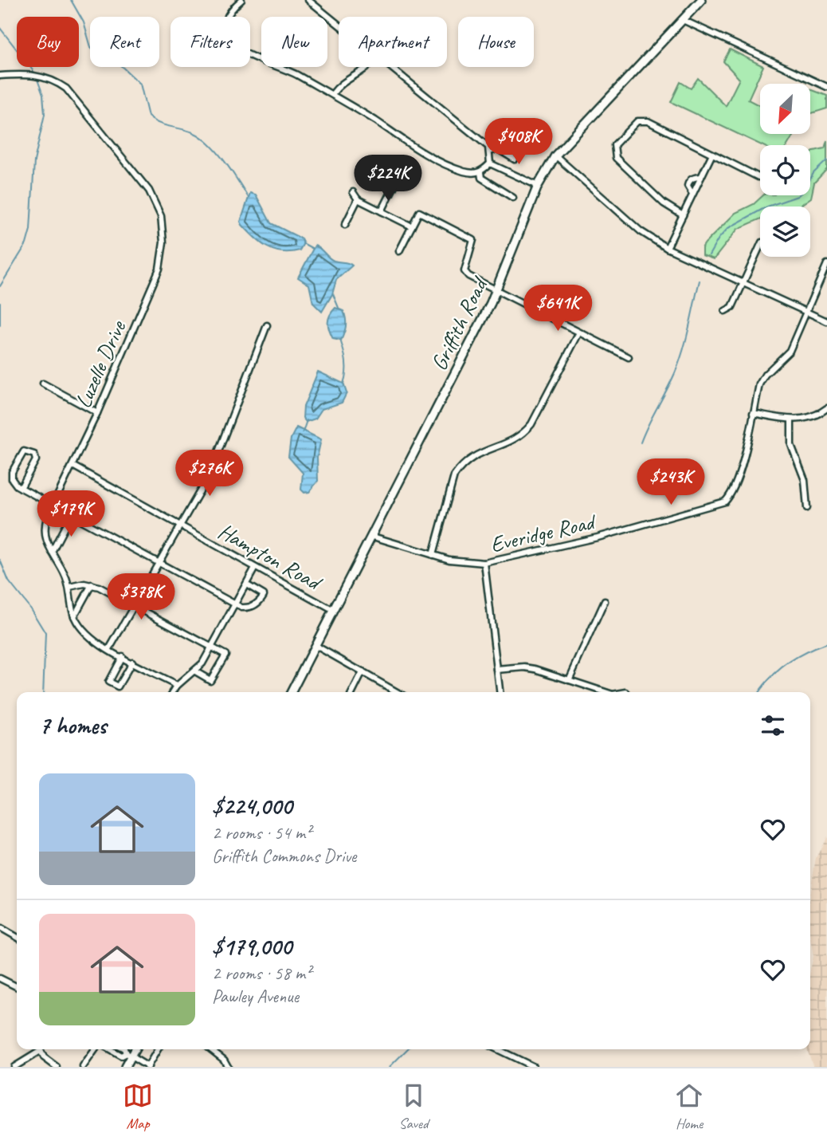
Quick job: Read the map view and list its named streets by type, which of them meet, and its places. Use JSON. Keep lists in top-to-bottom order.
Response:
{
  "streets": {
    "street": [
      "Griffith Road",
      "Luzelle Drive",
      "Everidge Road",
      "Hampton Road"
    ]
  },
  "crossings": [
    ["Griffith Road", "Everidge Road"],
    ["Griffith Road", "Hampton Road"],
    ["Luzelle Drive", "Hampton Road"]
  ],
  "north": "bottom left",
  "page": {
    "chip": [
      "Buy",
      "Rent",
      "Filters",
      "New",
      "Apartment",
      "House"
    ],
    "price": [
      "$408K",
      "$224K",
      "$641K",
      "$276K",
      "$243K",
      "$179K",
      "$378K"
    ],
    "heading": "7 homes",
    "list": [
      {
        "name": "$224,000",
        "note": "2 rooms · 54 m² · Griffith Commons Drive"
      },
      {
        "name": "$179,000",
        "note": "2 rooms · 58 m² · Pawley Avenue"
      }
    ],
    "tabs": ["Map", "Saved", "Home"]
  }
}
